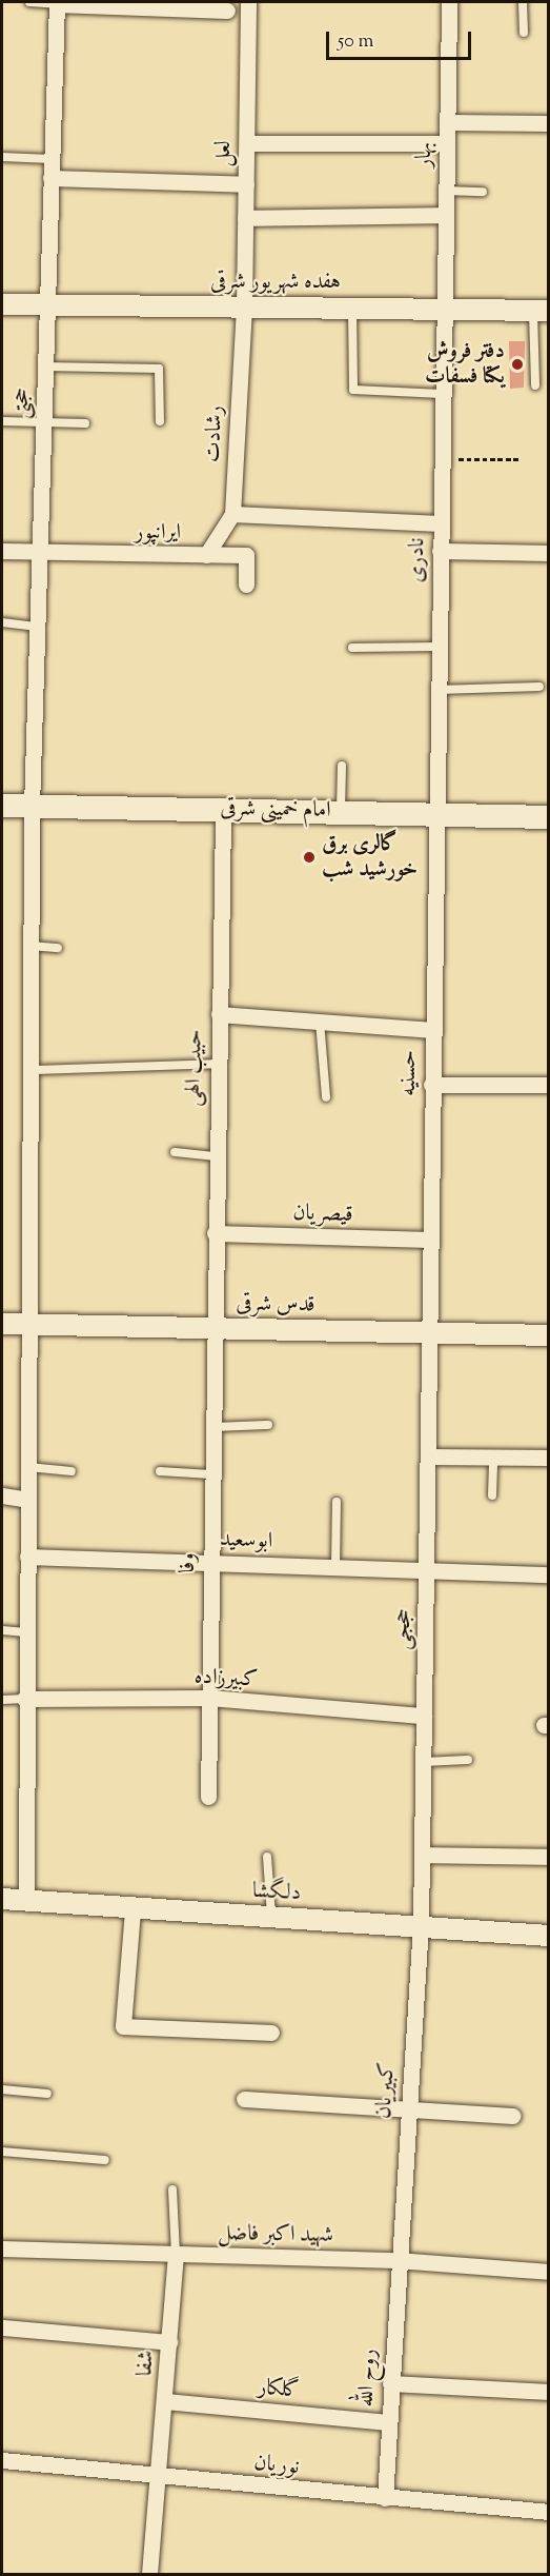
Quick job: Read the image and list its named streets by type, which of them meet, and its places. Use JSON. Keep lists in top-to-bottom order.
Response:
{
  "streets": {
    "main road": ["امام خمینی شرقی"],
    "street": [
      "لعل",
      "بهار",
      "هفده شهریور شرقی",
      "حجتی",
      "رشادت",
      "ایرانپور",
      "نادری",
      "حبیب الهی",
      "حسنیه",
      "قیصریان",
      "قدس شرقی",
      "ابوسعید",
      "وفا",
      "حججی",
      "کبیرزاده",
      "دلگشا",
      "کبیریان",
      "شهید اکبر فاضل",
      "شفا",
      "روح الله",
      "گلکار",
      "نوریان"
    ]
  },
  "crossings": [
    ["لعل", "هفده شهریور شرقی"],
    ["لعل", "رشادت"],
    ["بهار", "هفده شهریور شرقی"],
    ["بهار", "نادری"],
    ["هفده شهریور شرقی", "حجتی"],
    ["هفده شهریور شرقی", "رشادت"],
    ["هفده شهریور شرقی", "نادری"],
    ["حجتی", "ایرانپور"],
    ["حجتی", "امام خمینی شرقی"],
    ["حجتی", "قدس شرقی"],
    ["حجتی", "ابوسعید"],
    ["حجتی", "کبیرزاده"],
    ["حجتی", "دلگشا"],
    ["رشادت", "ایرانپور"],
    ["نادری", "امام خمینی شرقی"],
    ["نادری", "حسنیه"],
    ["امام خمینی شرقی", "حبیب الهی"],
    ["امام خمینی شرقی", "حسنیه"],
    ["حبیب الهی", "قیصریان"],
    ["حبیب الهی", "قدس شرقی"],
    ["حبیب الهی", "وفا"],
    ["حسنیه", "قیصریان"],
    ["حسنیه", "قدس شرقی"],
    ["حسنیه", "حججی"],
    ["قدس شرقی", "وفا"],
    ["قدس شرقی", "حججی"],
    ["ابوسعید", "وفا"],
    ["ابوسعید", "حججی"],
    ["وفا", "کبیرزاده"],
    ["حججی", "کبیرزاده"],
    ["حججی", "دلگشا"],
    ["حججی", "کبیریان"],
    ["دلگشا", "کبیریان"],
    ["کبیریان", "شهید اکبر فاضل"],
    ["کبیریان", "روح الله"],
    ["شهید اکبر فاضل", "شفا"],
    ["شهید اکبر فاضل", "روح الله"],
    ["شفا", "گلکار"],
    ["شفا", "نوریان"],
    ["روح الله", "گلکار"],
    ["روح الله", "نوریان"]
  ],
  "places": ["دفتر فروش یکتا فسفات", "گالری برق خورشید شب"],
  "scale_bar": "50 m"
}
